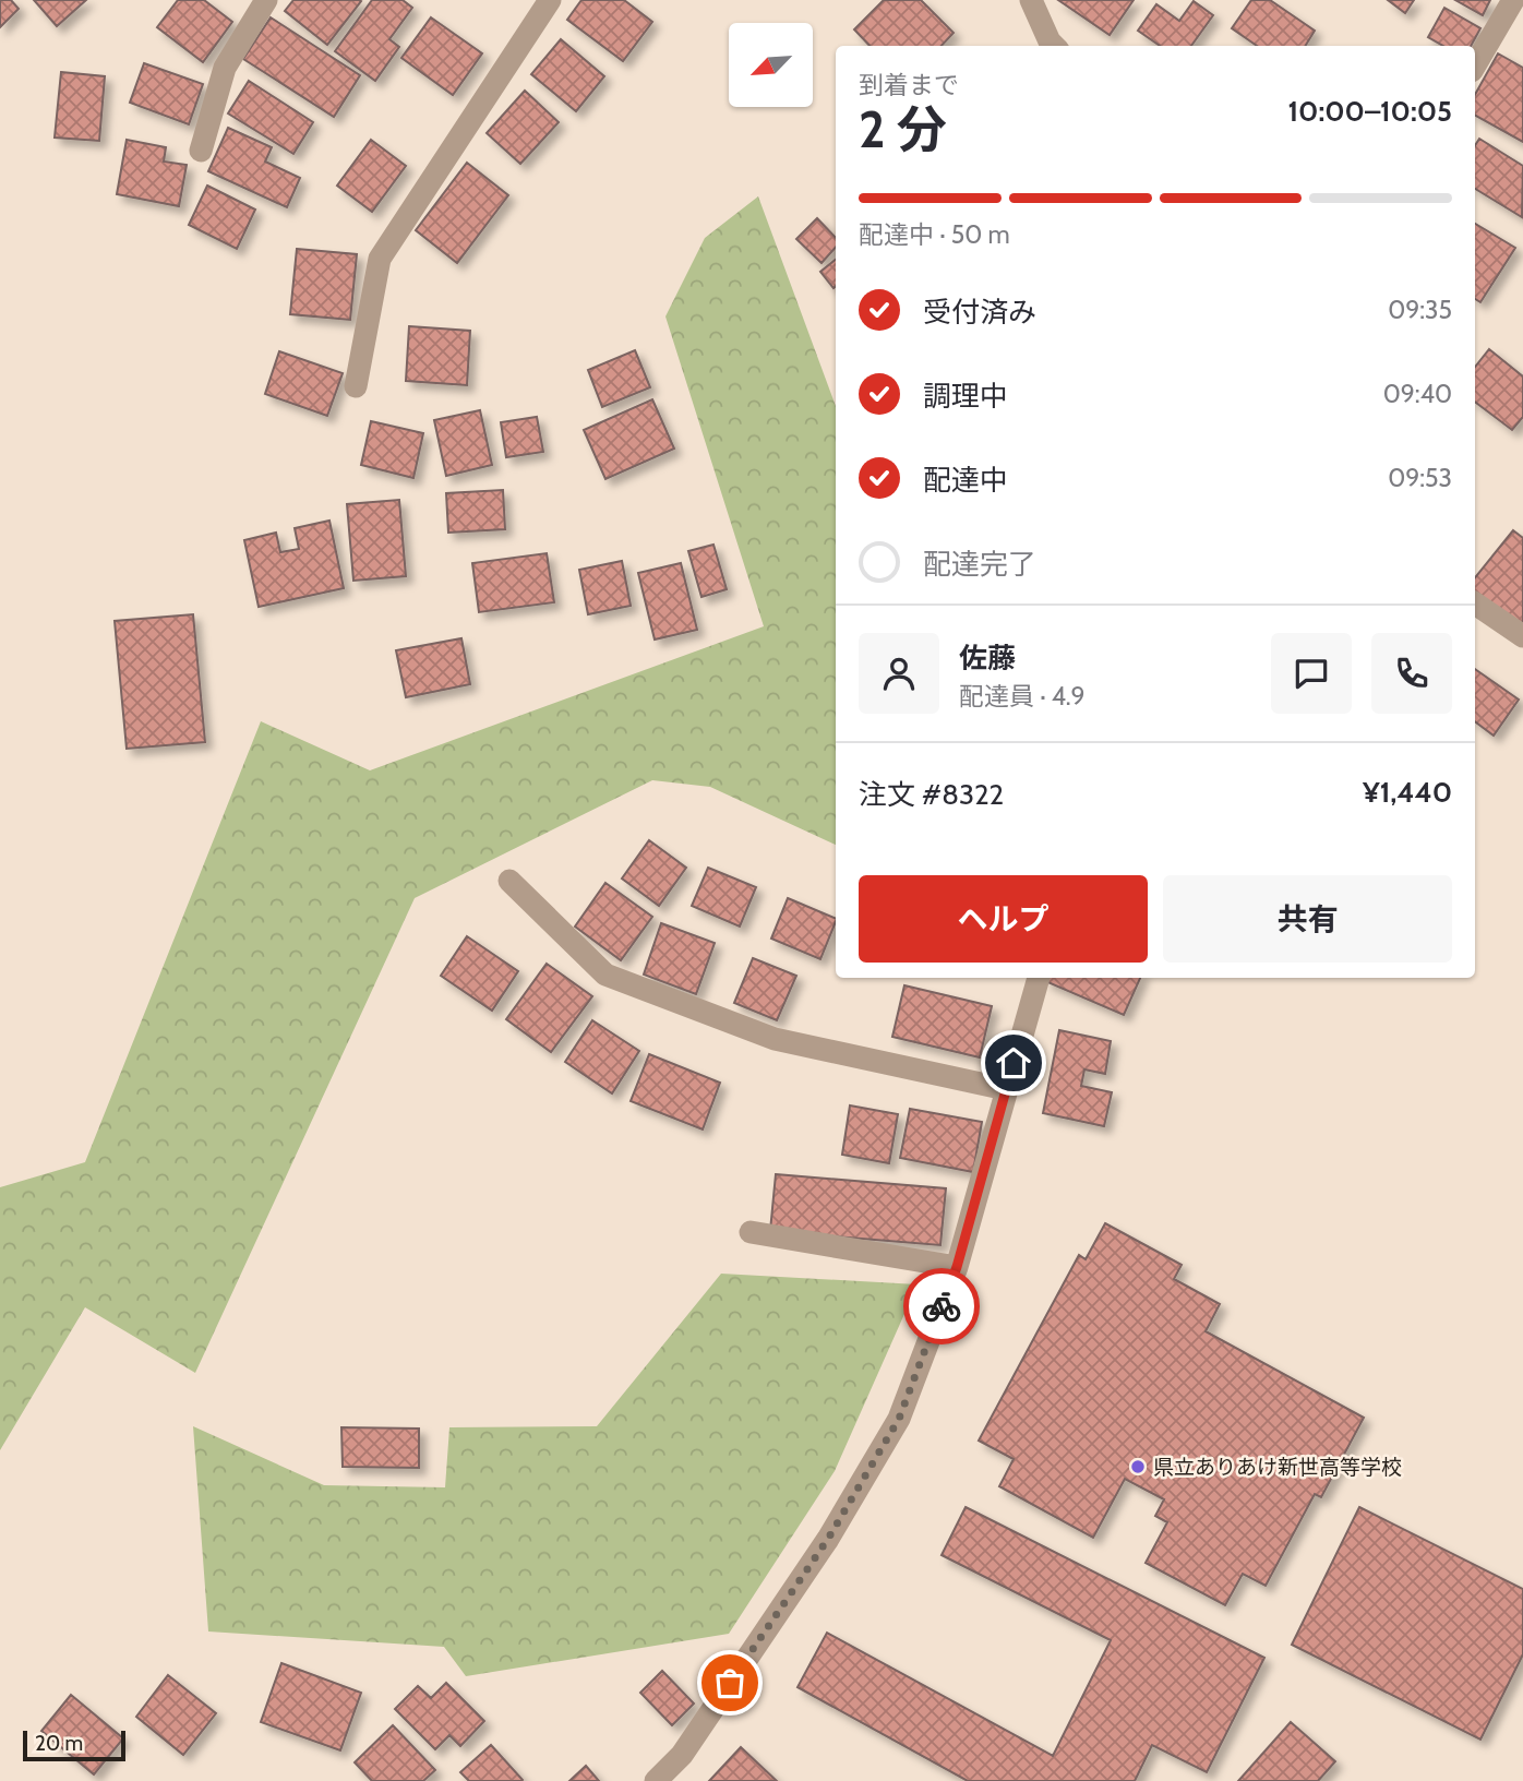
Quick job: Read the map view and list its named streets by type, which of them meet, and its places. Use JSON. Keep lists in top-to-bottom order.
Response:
{
  "places": ["県立ありあけ新世高等学校"],
  "scale_bar": "20 m",
  "north": "bottom left",
  "page": {
    "heading": ["2 分", "到着まで", "10:00–10:05"],
    "panel": [
      "佐藤",
      "配達員 · 4.9",
      "注文 #8322",
      "¥1,440"
    ],
    "bar": "配達中 · 50 m",
    "list": [
      ["受付済み", "09:35"],
      ["調理中", "09:40"],
      ["配達中", "09:53"],
      "配達完了"
    ],
    "buttons": ["ヘルプ", "共有"],
    "scale": "20 m"
  }
}
